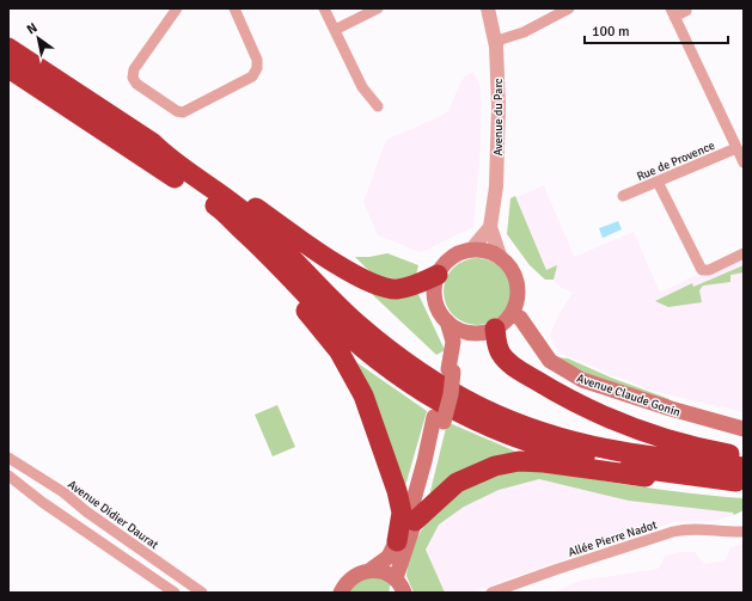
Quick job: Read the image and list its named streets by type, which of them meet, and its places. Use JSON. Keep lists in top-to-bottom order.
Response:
{
  "streets": {
    "main road": ["Avenue Claude Gonin"],
    "street": [
      "Avenue du Parc",
      "Rue de Provence",
      "Avenue Didier Daurat",
      "Allée Pierre Nadot"
    ]
  },
  "crossings": [
    ["Avenue du Parc", "Avenue Claude Gonin"]
  ],
  "scale_bar": "100 m",
  "north": "top left"
}
